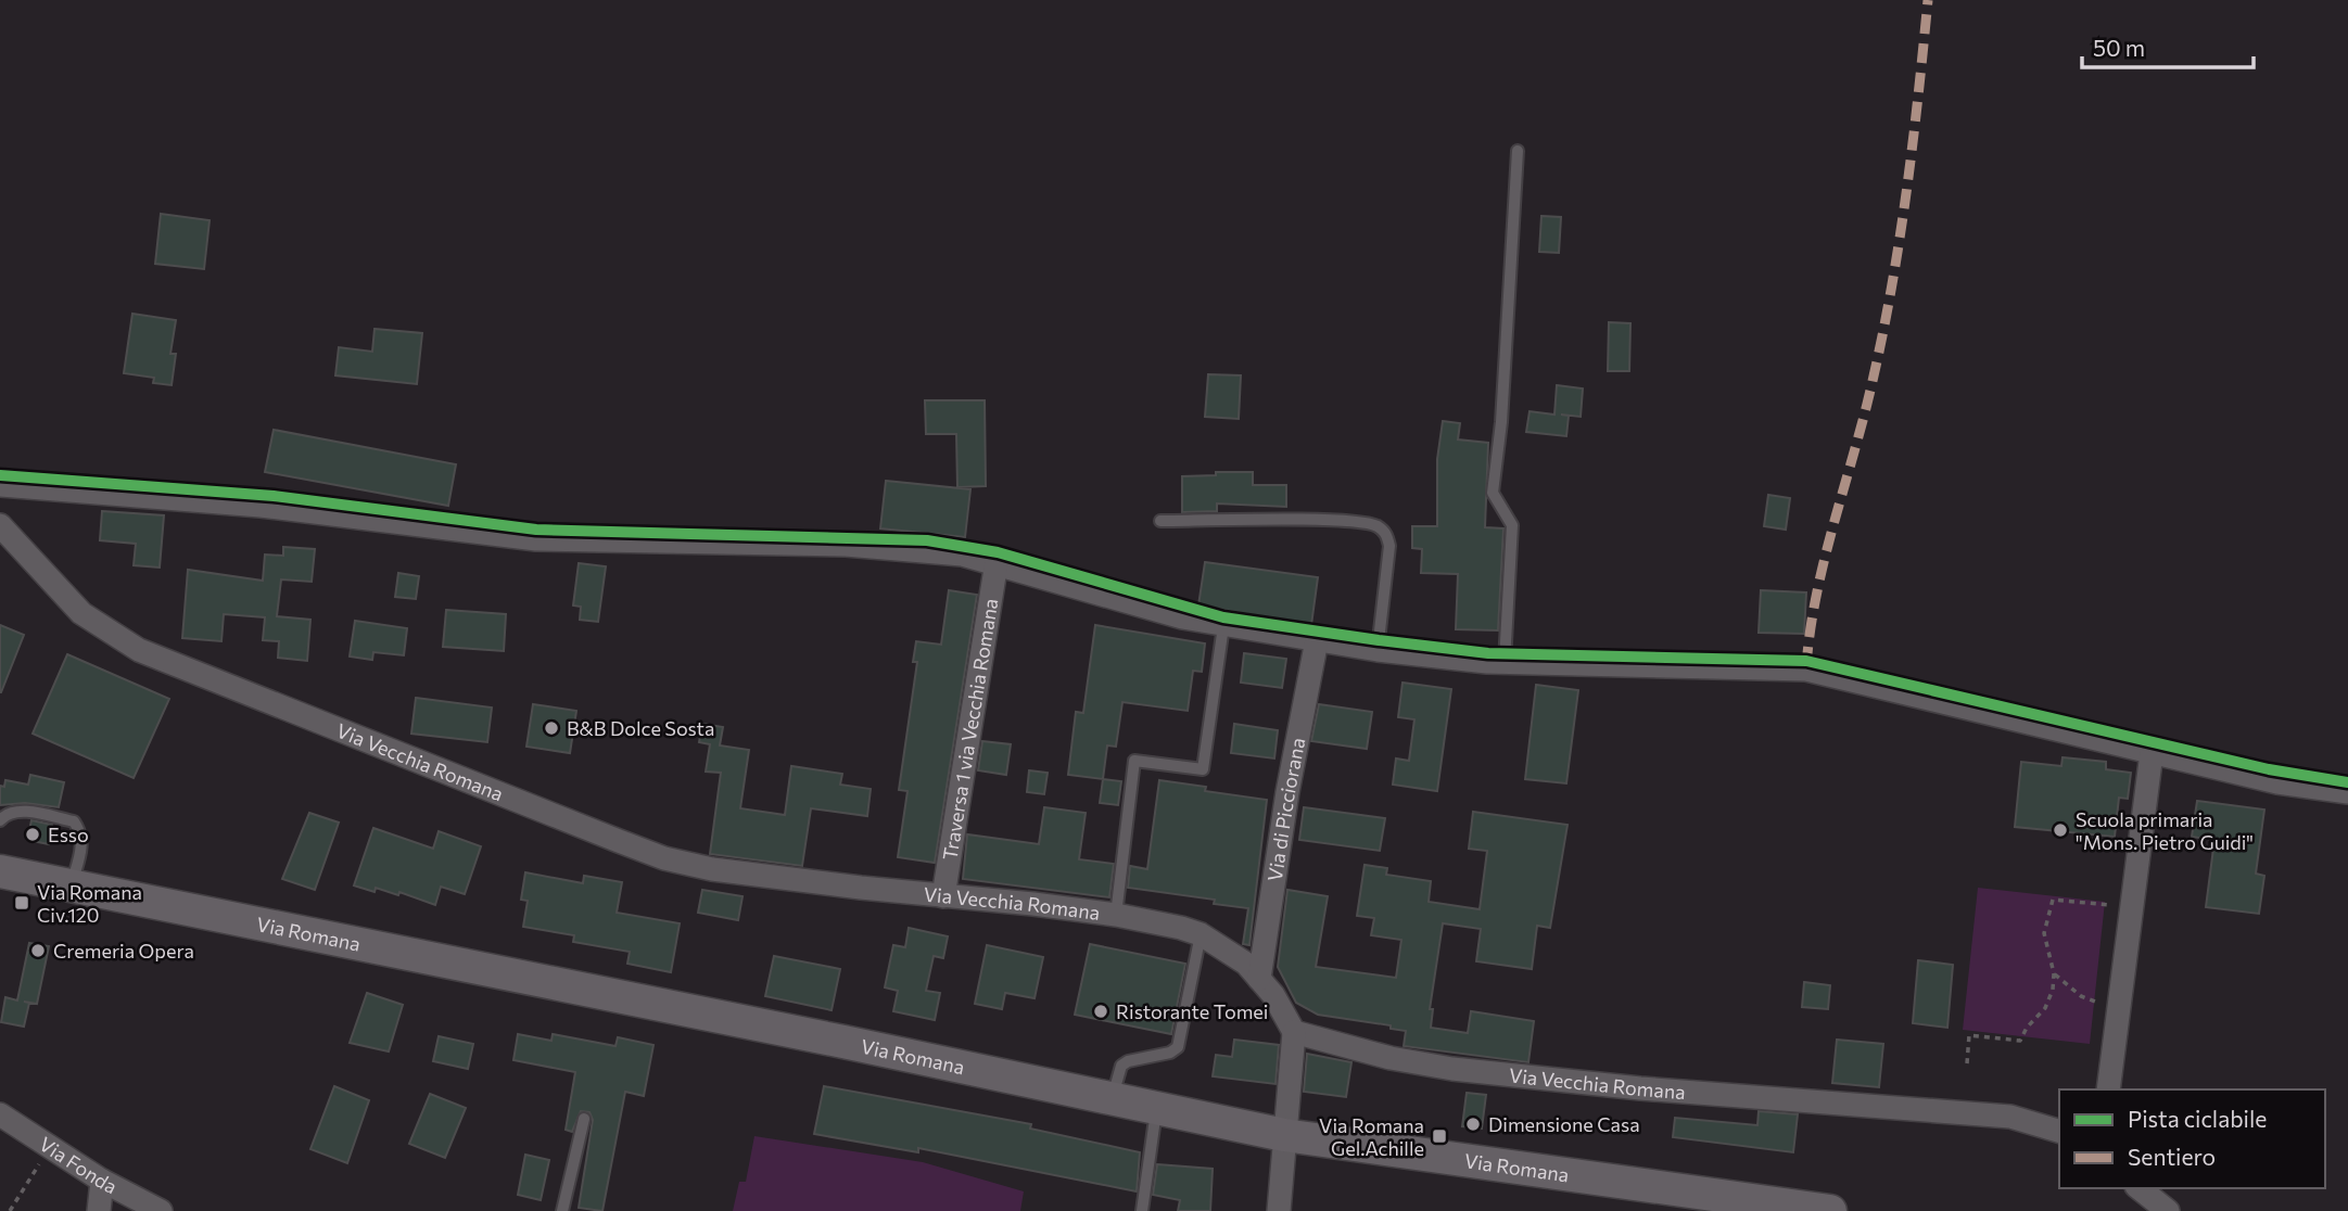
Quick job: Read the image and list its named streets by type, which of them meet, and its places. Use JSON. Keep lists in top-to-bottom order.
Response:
{
  "streets": {
    "main road": ["Via Romana"],
    "street": [
      "Traversa 1 via Vecchia Romana",
      "Via Vecchia Romana",
      "Via di Picciorana",
      "Via Fonda"
    ]
  },
  "crossings": [
    ["Traversa 1 via Vecchia Romana", "Via Vecchia Romana"],
    ["Via Vecchia Romana", "Via di Picciorana"]
  ],
  "places": {
    "other": [
      "B&B Dolce Sosta",
      "Scuola primaria \"Mons. Pietro Guidi\"",
      "Esso",
      "Cremeria Opera",
      "Ristorante Tomei",
      "Dimensione Casa"
    ],
    "transit": ["Via Romana Civ.120", "Via Romana Gel.Achille"]
  },
  "legend": ["Pista ciclabile", "Sentiero"],
  "scale_bar": "50 m"
}
